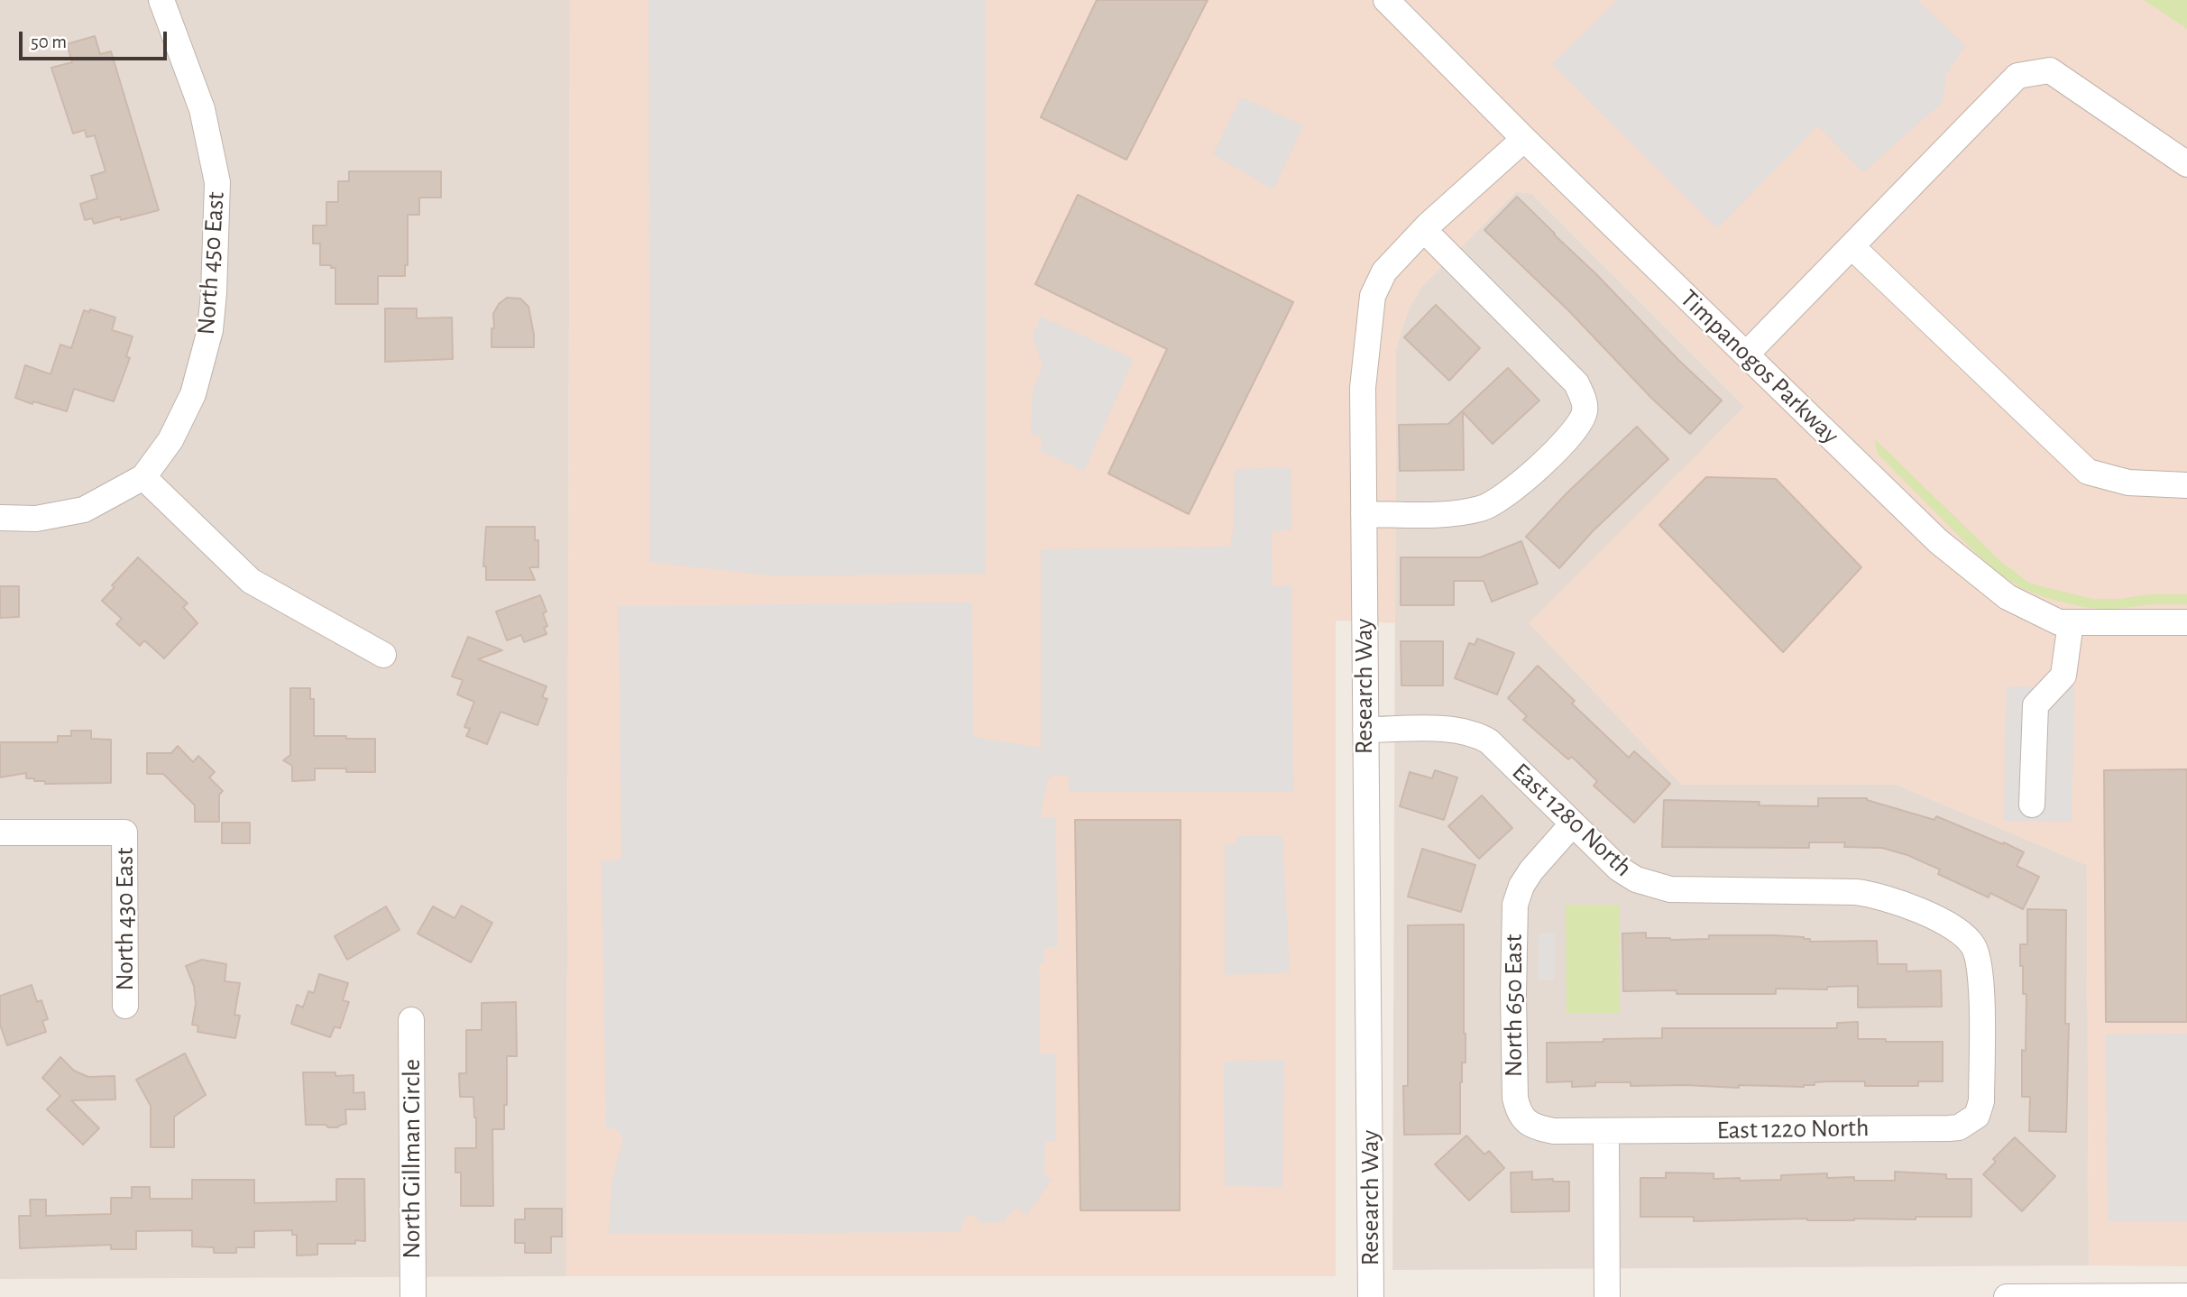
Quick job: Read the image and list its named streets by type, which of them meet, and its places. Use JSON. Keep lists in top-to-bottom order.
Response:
{
  "streets": {
    "street": [
      "North 450 East",
      "Timpanogos Parkway",
      "Research Way",
      "East 1280 North",
      "North 430 East",
      "North 650 East",
      "East 1220 North",
      "North Gillman Circle"
    ]
  },
  "crossings": [
    ["Timpanogos Parkway", "Research Way"],
    ["Research Way", "East 1280 North"],
    ["East 1280 North", "North 650 East"],
    ["East 1280 North", "East 1220 North"],
    ["North 650 East", "East 1220 North"]
  ],
  "scale_bar": "50 m"
}
